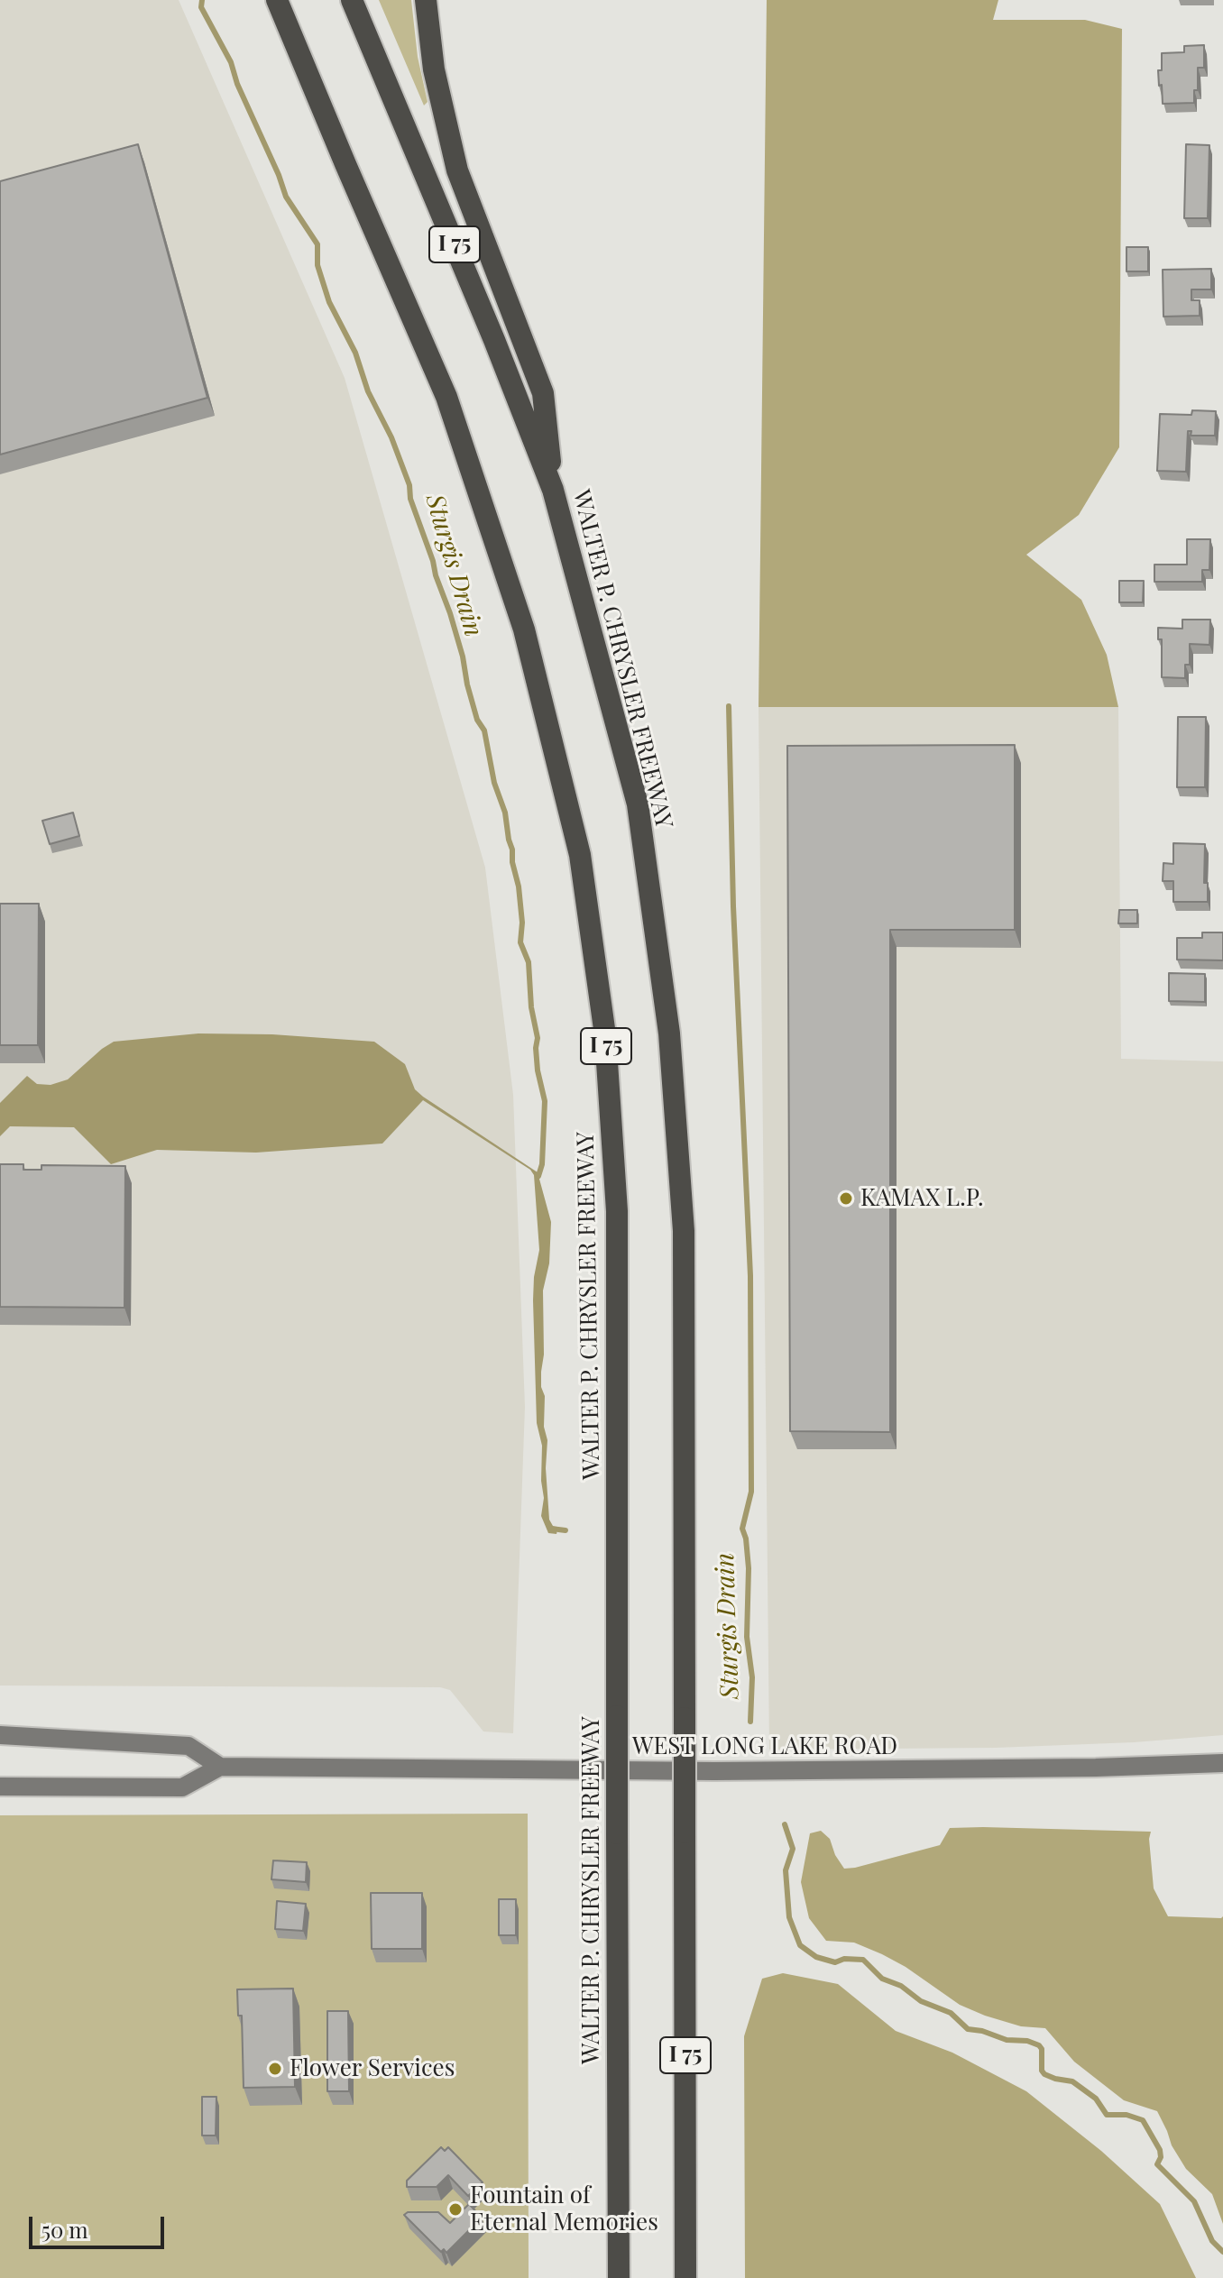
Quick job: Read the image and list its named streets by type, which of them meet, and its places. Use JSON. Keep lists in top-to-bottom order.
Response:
{
  "streets": {
    "highway": ["I 75", "WALTER P. CHRYSLER FREEWAY"],
    "main road": ["WEST LONG LAKE ROAD"]
  },
  "water": ["Sturgis Drain"],
  "places": ["KAMAX L.P.", "Flower Services", "Fountain of Eternal Memories"],
  "scale_bar": "50 m"
}
